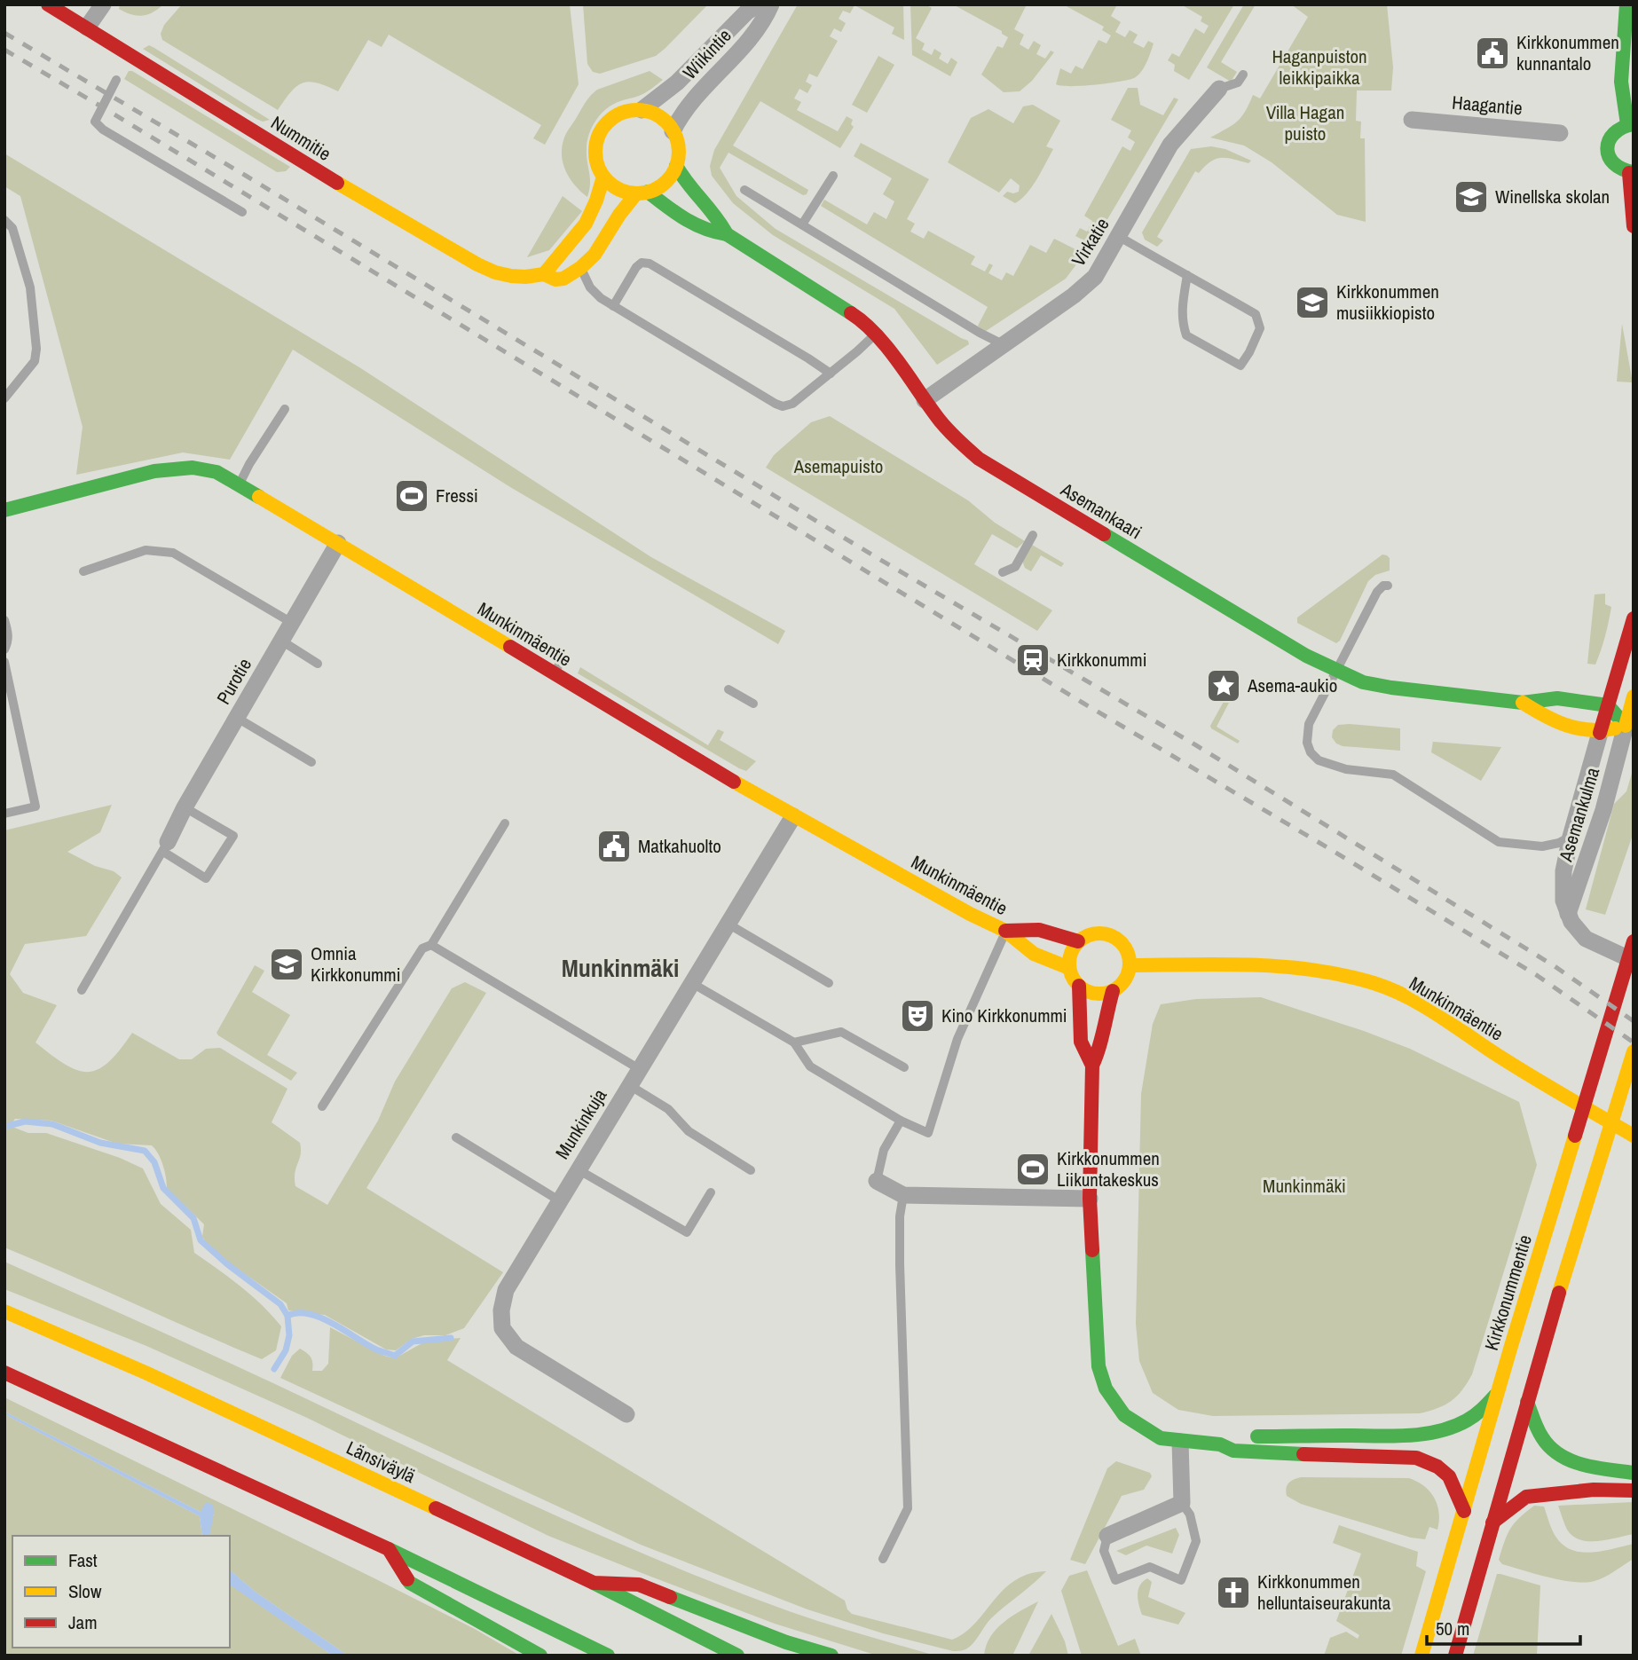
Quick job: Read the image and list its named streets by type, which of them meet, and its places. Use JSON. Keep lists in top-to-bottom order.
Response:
{
  "streets": {
    "main road": [
      "Nummitie",
      "Asemankaari",
      "Munkinmäentie",
      "Kirkkonummentie",
      "Länsiväylä"
    ],
    "street": [
      "Wiikintie",
      "Haagantie",
      "Virkatie",
      "Purotie",
      "Asemankulma",
      "Munkinkuja"
    ]
  },
  "crossings": [
    ["Wiikintie", "Nummitie"],
    ["Wiikintie", "Asemankaari"],
    ["Nummitie", "Asemankaari"],
    ["Virkatie", "Asemankaari"],
    ["Asemankaari", "Asemankulma"],
    ["Munkinmäentie", "Purotie"],
    ["Munkinmäentie", "Munkinkuja"]
  ],
  "districts": ["Munkinmäki"],
  "parks": [
    "Haganpuiston leikkipaikka",
    "Villa Hagan puisto",
    "Asemapuisto",
    "Munkinmäki"
  ],
  "places": {
    "public building": ["Kirkkonummen kunnantalo", "Matkahuolto"],
    "school or university": ["Winellska skolan", "Kirkkonummen musiikkiopisto", "Omnia Kirkkonummi"],
    "sports": ["Fressi", "Kirkkonummen Liikuntakeskus"],
    "station": ["Kirkkonummi"],
    "place": ["Asema-aukio"],
    "theatre": ["Kino Kirkkonummi"],
    "church": ["Kirkkonummen helluntaiseurakunta"]
  },
  "legend": ["Fast", "Slow", "Jam"],
  "scale_bar": "50 m"
}
